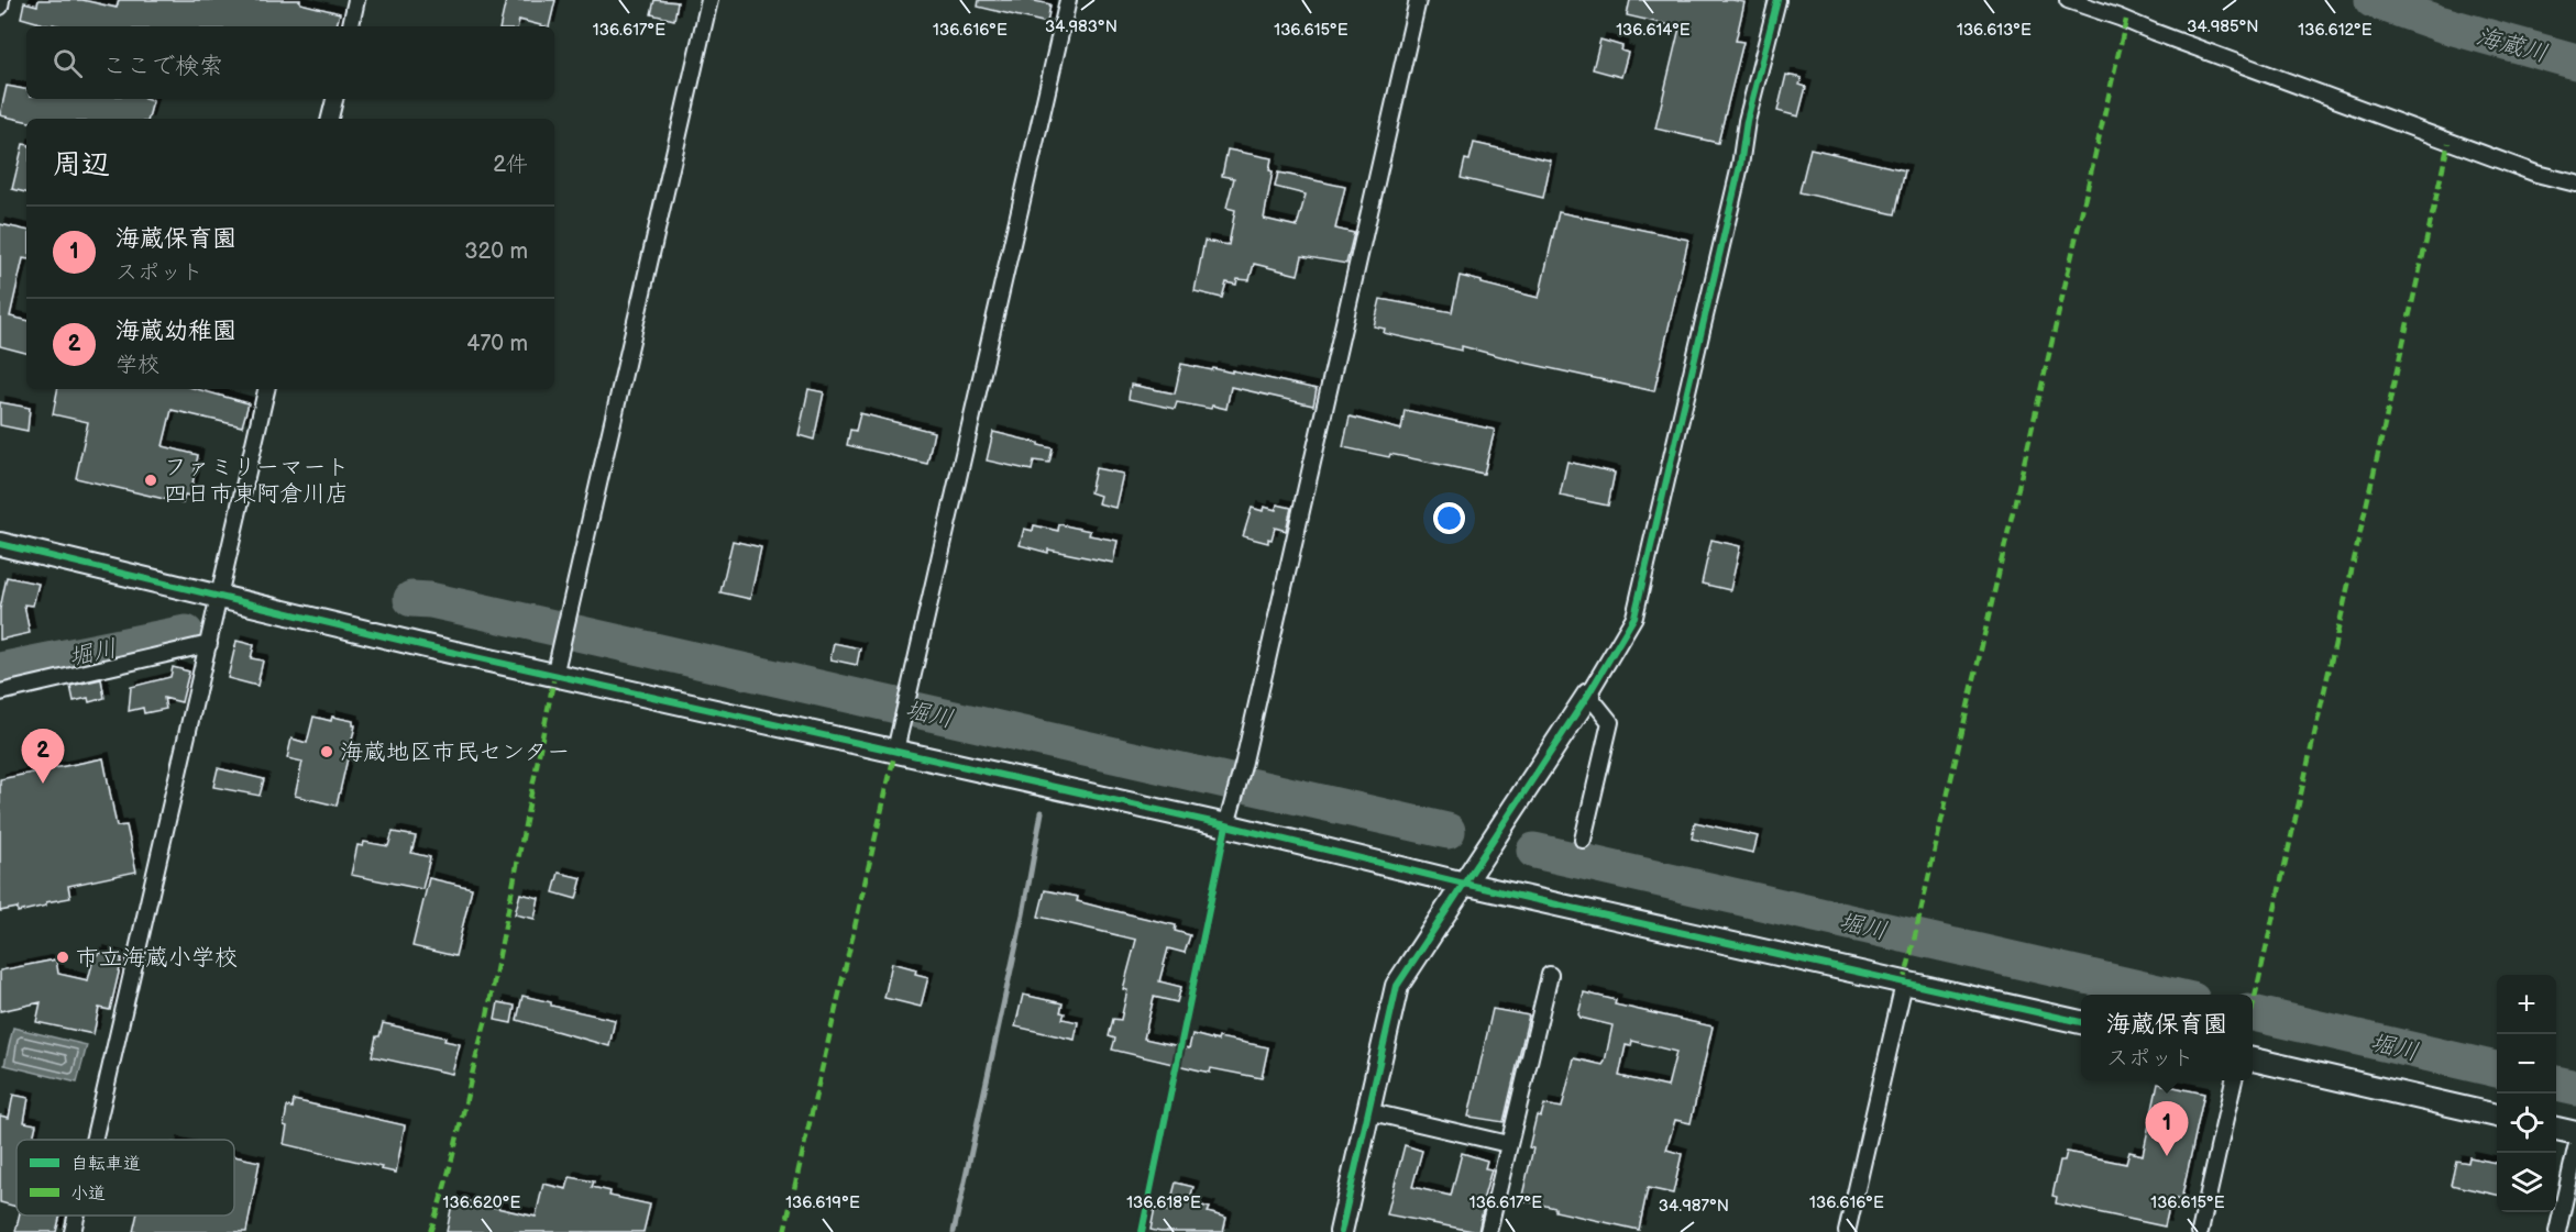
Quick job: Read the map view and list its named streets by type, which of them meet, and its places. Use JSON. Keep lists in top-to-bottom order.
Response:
{
  "water": ["海蔵川", "堀川"],
  "places": ["ファミリーマート 四日市東阿倉川店", "海蔵地区市民センター", "市立海蔵小学校"],
  "legend": ["自転車道", "小道"],
  "page": {
    "search": "ここで検索",
    "heading": ["周辺", "2件"],
    "list": [
      {
        "mark": "1",
        "name": "海蔵保育園",
        "note": "スポット",
        "value": "320 m"
      },
      {
        "mark": "2",
        "name": "海蔵幼稚園",
        "note": "学校",
        "value": "470 m"
      }
    ],
    "pins": ["2", "1"],
    "map_buttons": ["+", "−"],
    "popup": ["海蔵保育園", "スポット"]
  },
  "coordinates": [
    "34.983°N",
    "34.985°N",
    "136.617°E",
    "136.616°E",
    "136.615°E",
    "136.614°E",
    "136.613°E",
    "136.612°E",
    "136.620°E",
    "136.619°E",
    "136.618°E",
    "34.987°N"
  ]
}
